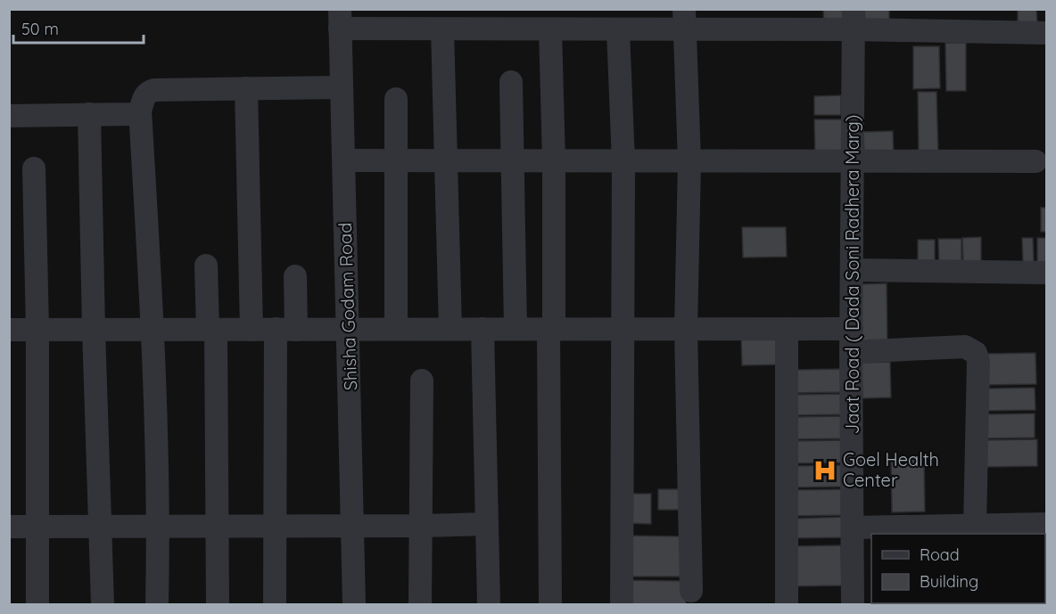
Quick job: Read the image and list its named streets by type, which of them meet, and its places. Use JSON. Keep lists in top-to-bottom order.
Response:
{
  "streets": {
    "street": ["Jaat Road ( Dada Soni Radhera Marg)", "Shisha Godam Road"]
  },
  "places": {
    "hospital": ["Goel Health Center"]
  },
  "legend": ["Road", "Building"],
  "scale_bar": "50 m"
}
